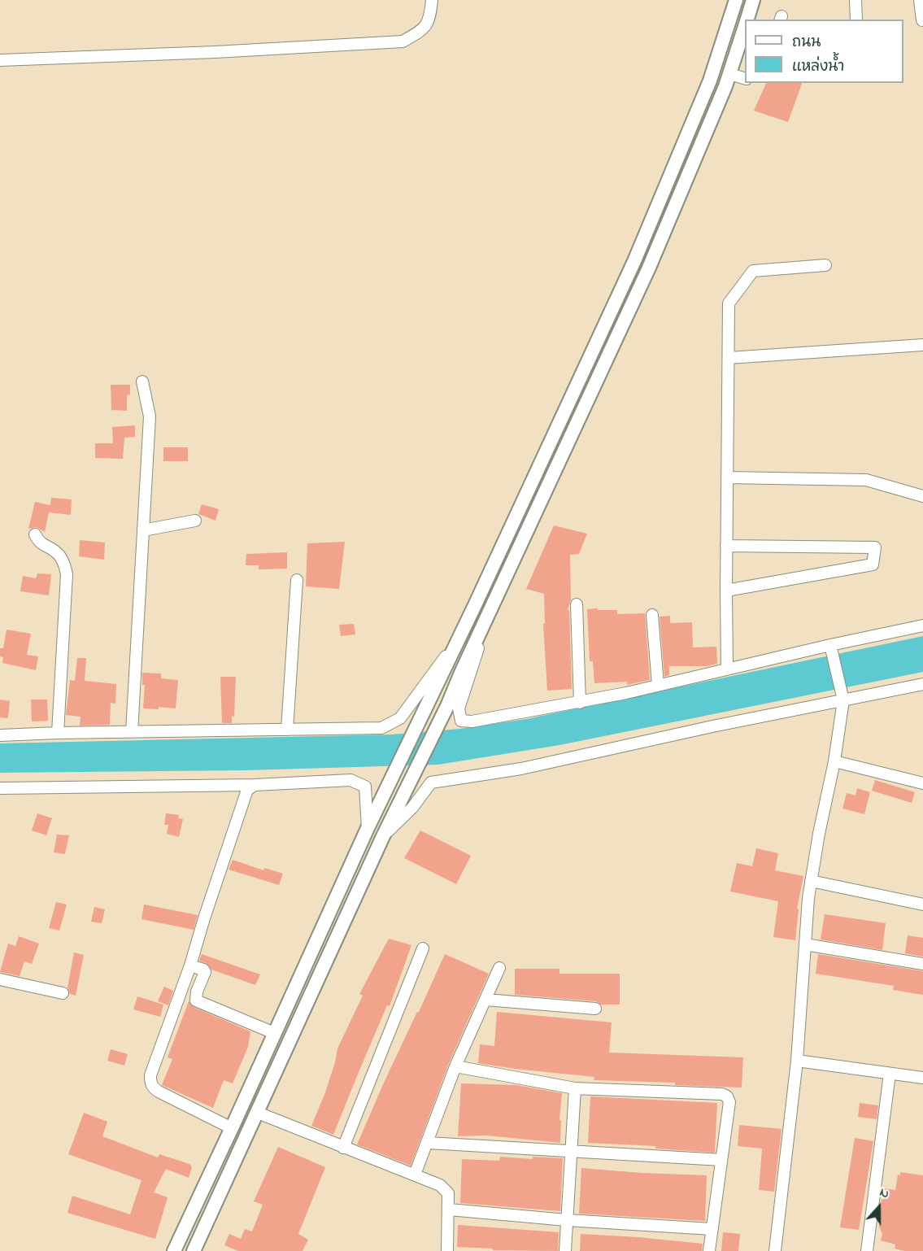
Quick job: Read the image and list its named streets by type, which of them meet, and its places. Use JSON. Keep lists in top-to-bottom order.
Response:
{
  "legend": ["ถนน", "แหล่งน้ำ"],
  "north": "top"
}
